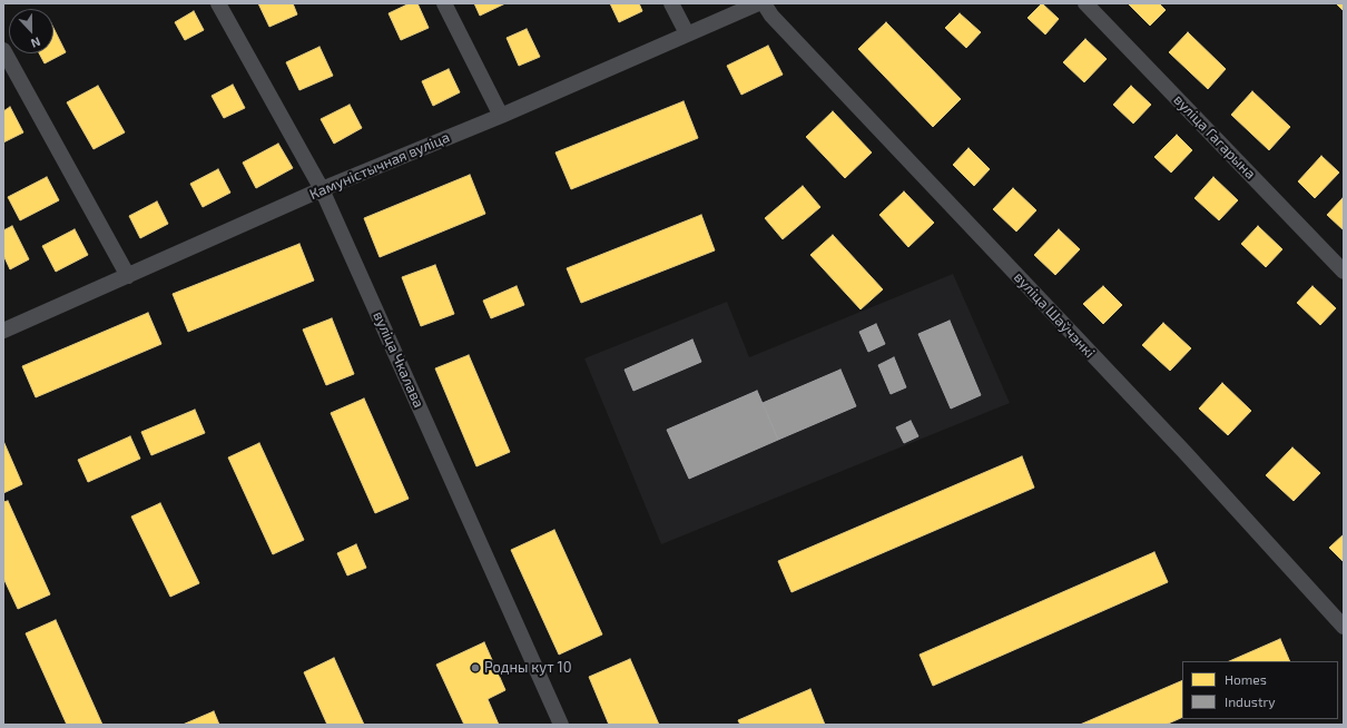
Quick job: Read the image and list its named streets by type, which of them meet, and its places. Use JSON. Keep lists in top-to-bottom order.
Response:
{
  "streets": {
    "street": [
      "вуліца Гагарына",
      "Камуністычная вуліца",
      "вуліца Шаўчэнкі",
      "вуліца Чкалава"
    ]
  },
  "crossings": [
    ["Камуністычная вуліца", "вуліца Чкалава"]
  ],
  "places": ["Родны кут 10"],
  "legend": ["Homes", "Industry"],
  "north": "bottom"
}
